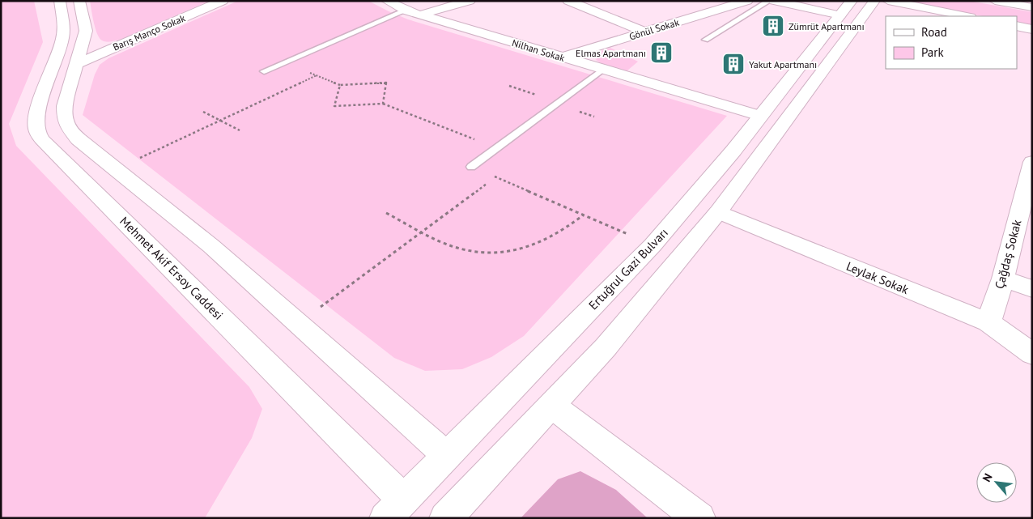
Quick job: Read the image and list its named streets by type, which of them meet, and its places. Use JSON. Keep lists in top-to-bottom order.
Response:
{
  "streets": {
    "street": [
      "Gönül Sokak",
      "Barış Manço Sokak",
      "Nilhan Sokak",
      "Çağdaş Sokak",
      "Mehmet Akif Ersoy Caddesi",
      "Ertuğrul Gazi Bulvarı",
      "Leylak Sokak"
    ]
  },
  "crossings": [
    ["Gönül Sokak", "Nilhan Sokak"],
    ["Nilhan Sokak", "Ertuğrul Gazi Bulvarı"],
    ["Çağdaş Sokak", "Leylak Sokak"],
    ["Mehmet Akif Ersoy Caddesi", "Ertuğrul Gazi Bulvarı"]
  ],
  "places": {
    "building": ["Zümrüt Apartmanı", "Elmas Apartmanı", "Yakut Apartmanı"]
  },
  "legend": ["Road", "Park"],
  "north": "top left"
}
